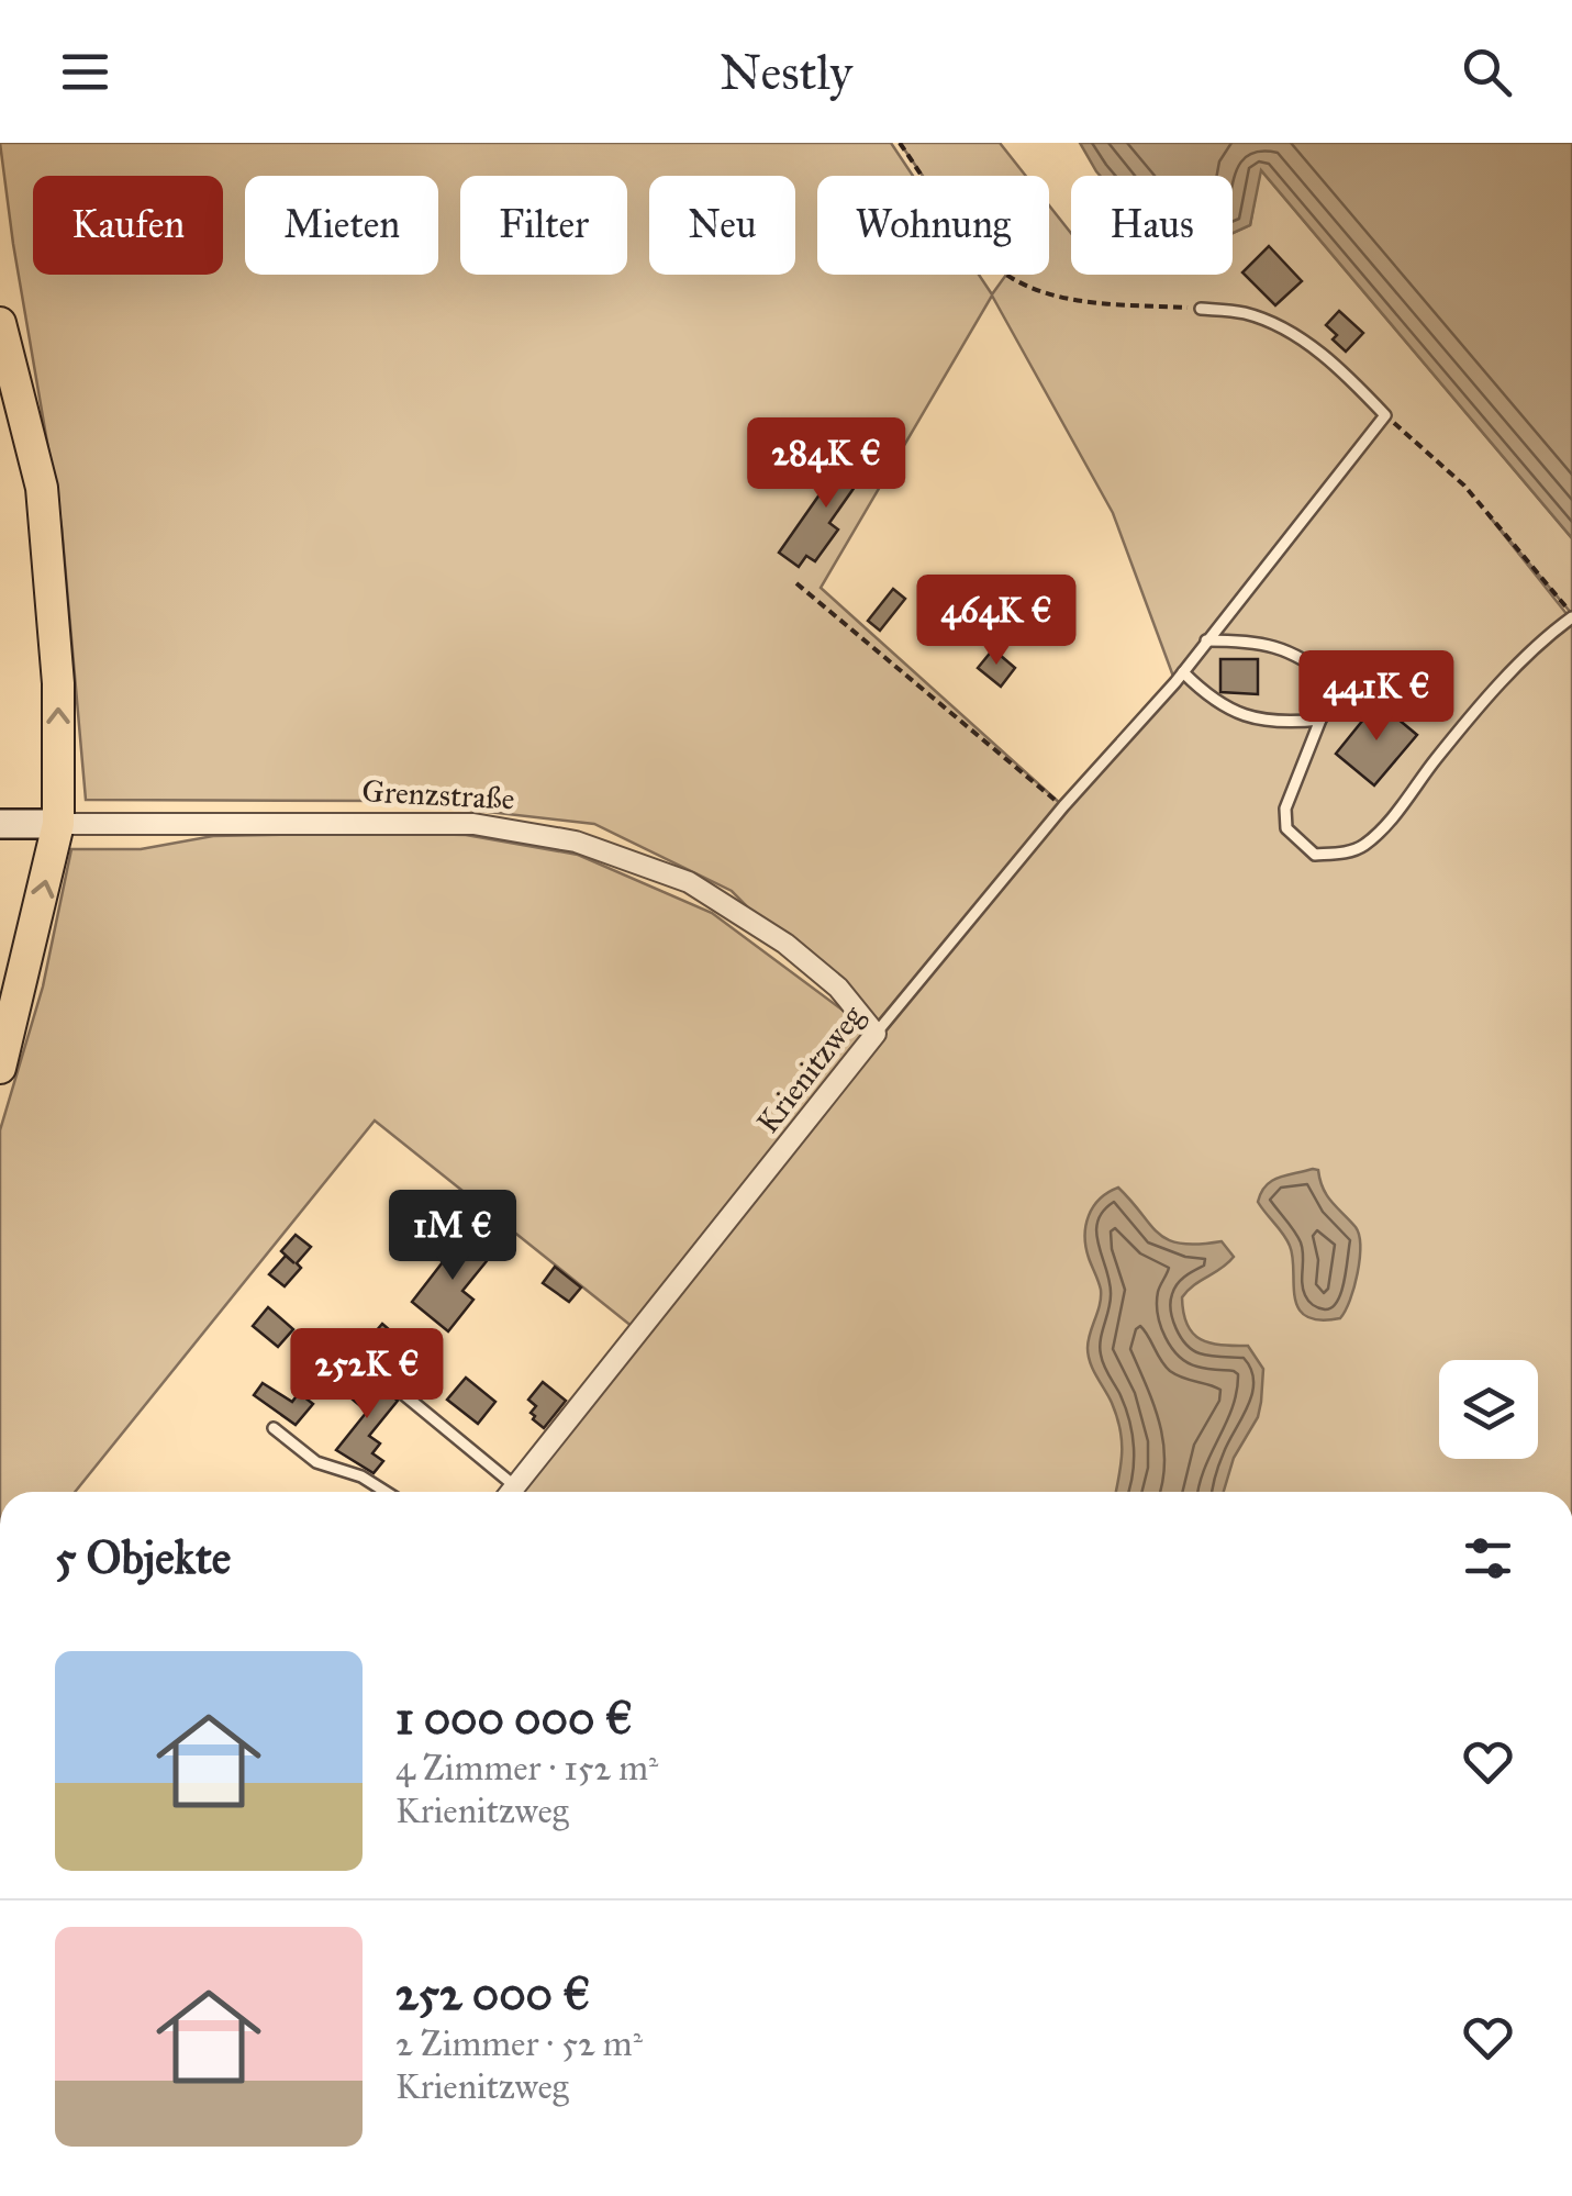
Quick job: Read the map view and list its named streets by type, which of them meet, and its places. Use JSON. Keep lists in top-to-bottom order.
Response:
{
  "streets": {
    "street": ["Grenzstraße", "Krienitzweg"]
  },
  "crossings": [
    ["Grenzstraße", "Krienitzweg"]
  ],
  "page": {
    "header": "Nestly",
    "chip": [
      "Kaufen",
      "Mieten",
      "Filter",
      "Neu",
      "Wohnung",
      "Haus"
    ],
    "price": [
      "284K €",
      "464K €",
      "441K €",
      "1M €",
      "252K €"
    ],
    "heading": "5 Objekte",
    "list": [
      {
        "name": "1 000 000 €",
        "note": "4 Zimmer · 152 m² · Krienitzweg"
      },
      {
        "name": "252 000 €",
        "note": "2 Zimmer · 52 m² · Krienitzweg"
      }
    ]
  }
}
